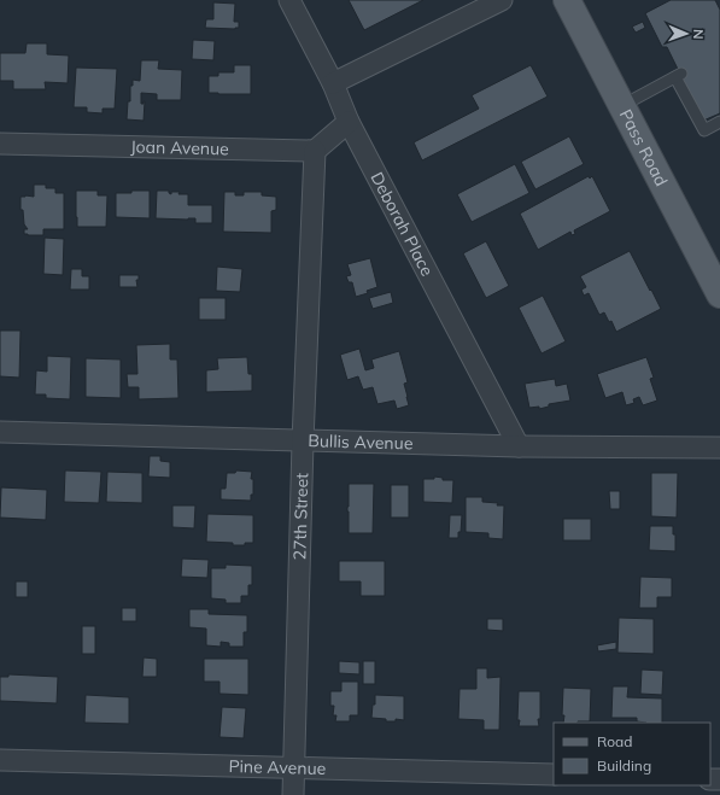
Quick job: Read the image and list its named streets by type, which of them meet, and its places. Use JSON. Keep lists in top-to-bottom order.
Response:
{
  "streets": {
    "main road": ["Pass Road"],
    "street": [
      "Joan Avenue",
      "Deborah Place",
      "Bullis Avenue",
      "27th Street",
      "Pine Avenue"
    ]
  },
  "crossings": [
    ["Joan Avenue", "27th Street"],
    ["Deborah Place", "Bullis Avenue"],
    ["Bullis Avenue", "27th Street"],
    ["27th Street", "Pine Avenue"]
  ],
  "legend": ["Road", "Building"],
  "north": "right"
}
